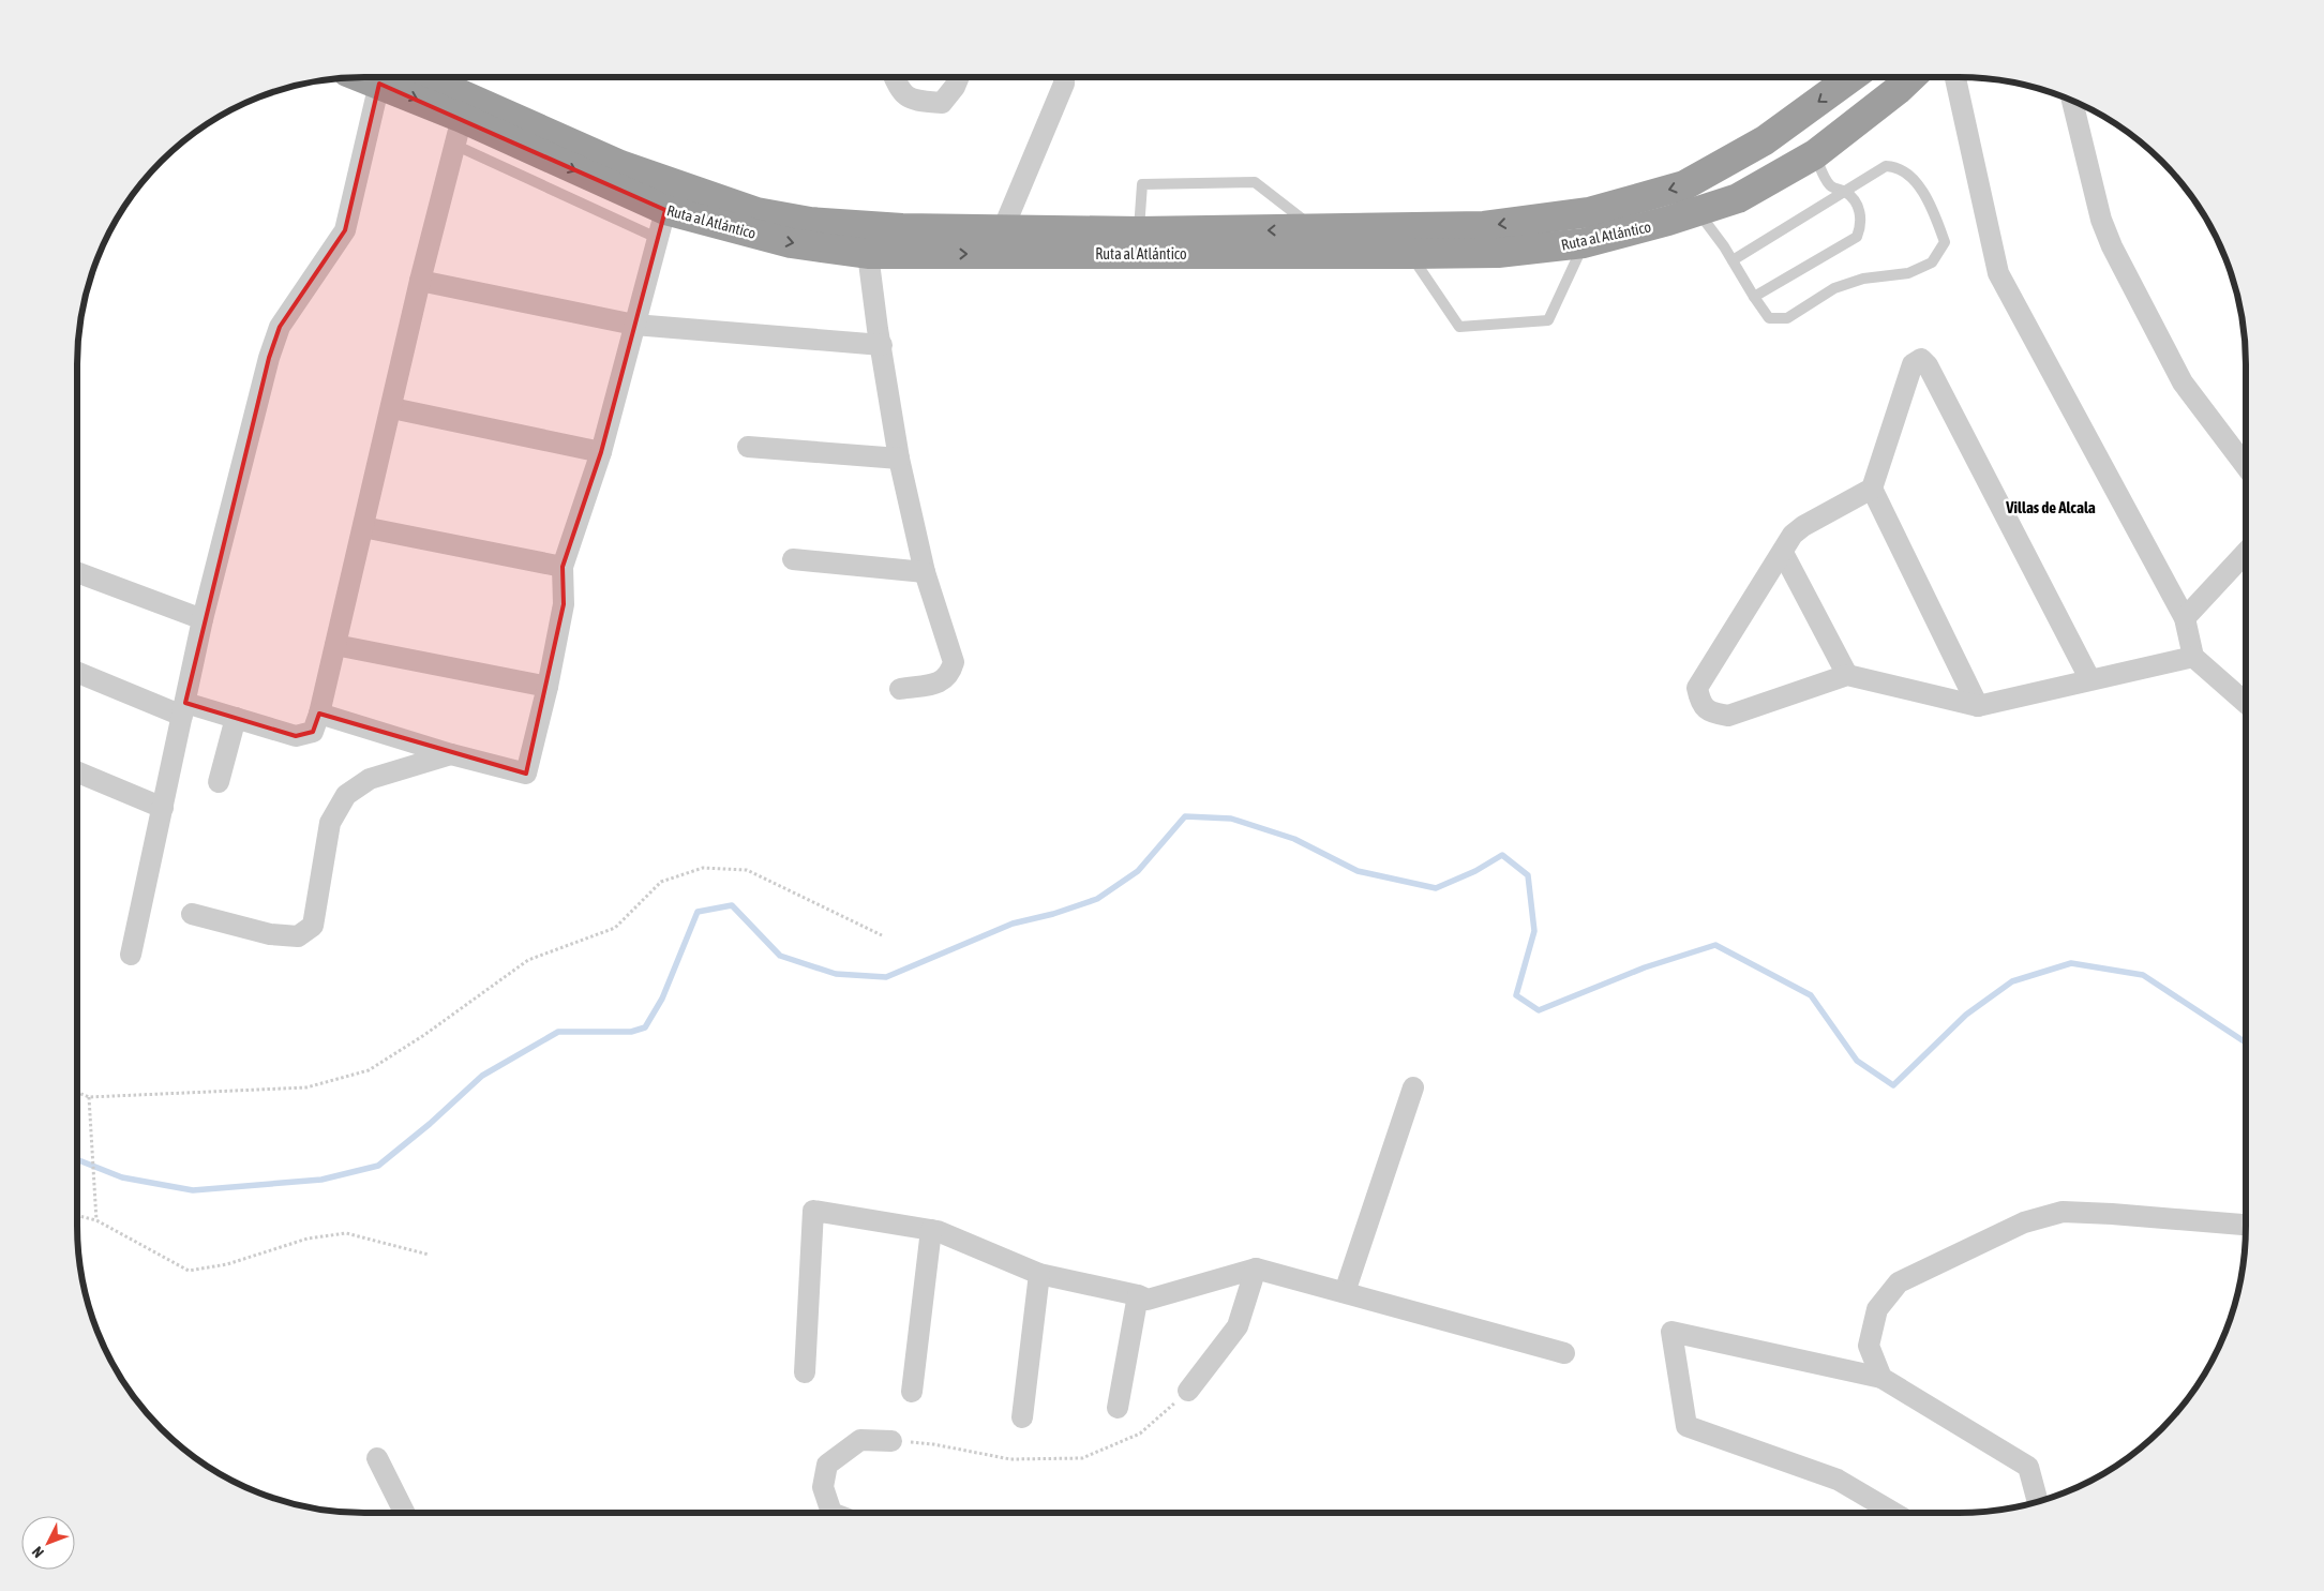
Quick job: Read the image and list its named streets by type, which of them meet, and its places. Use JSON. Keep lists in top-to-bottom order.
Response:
{
  "streets": {
    "highway": ["Ruta al Atlántico"]
  },
  "districts": ["Villas de Alcala"],
  "north": "bottom left"
}
